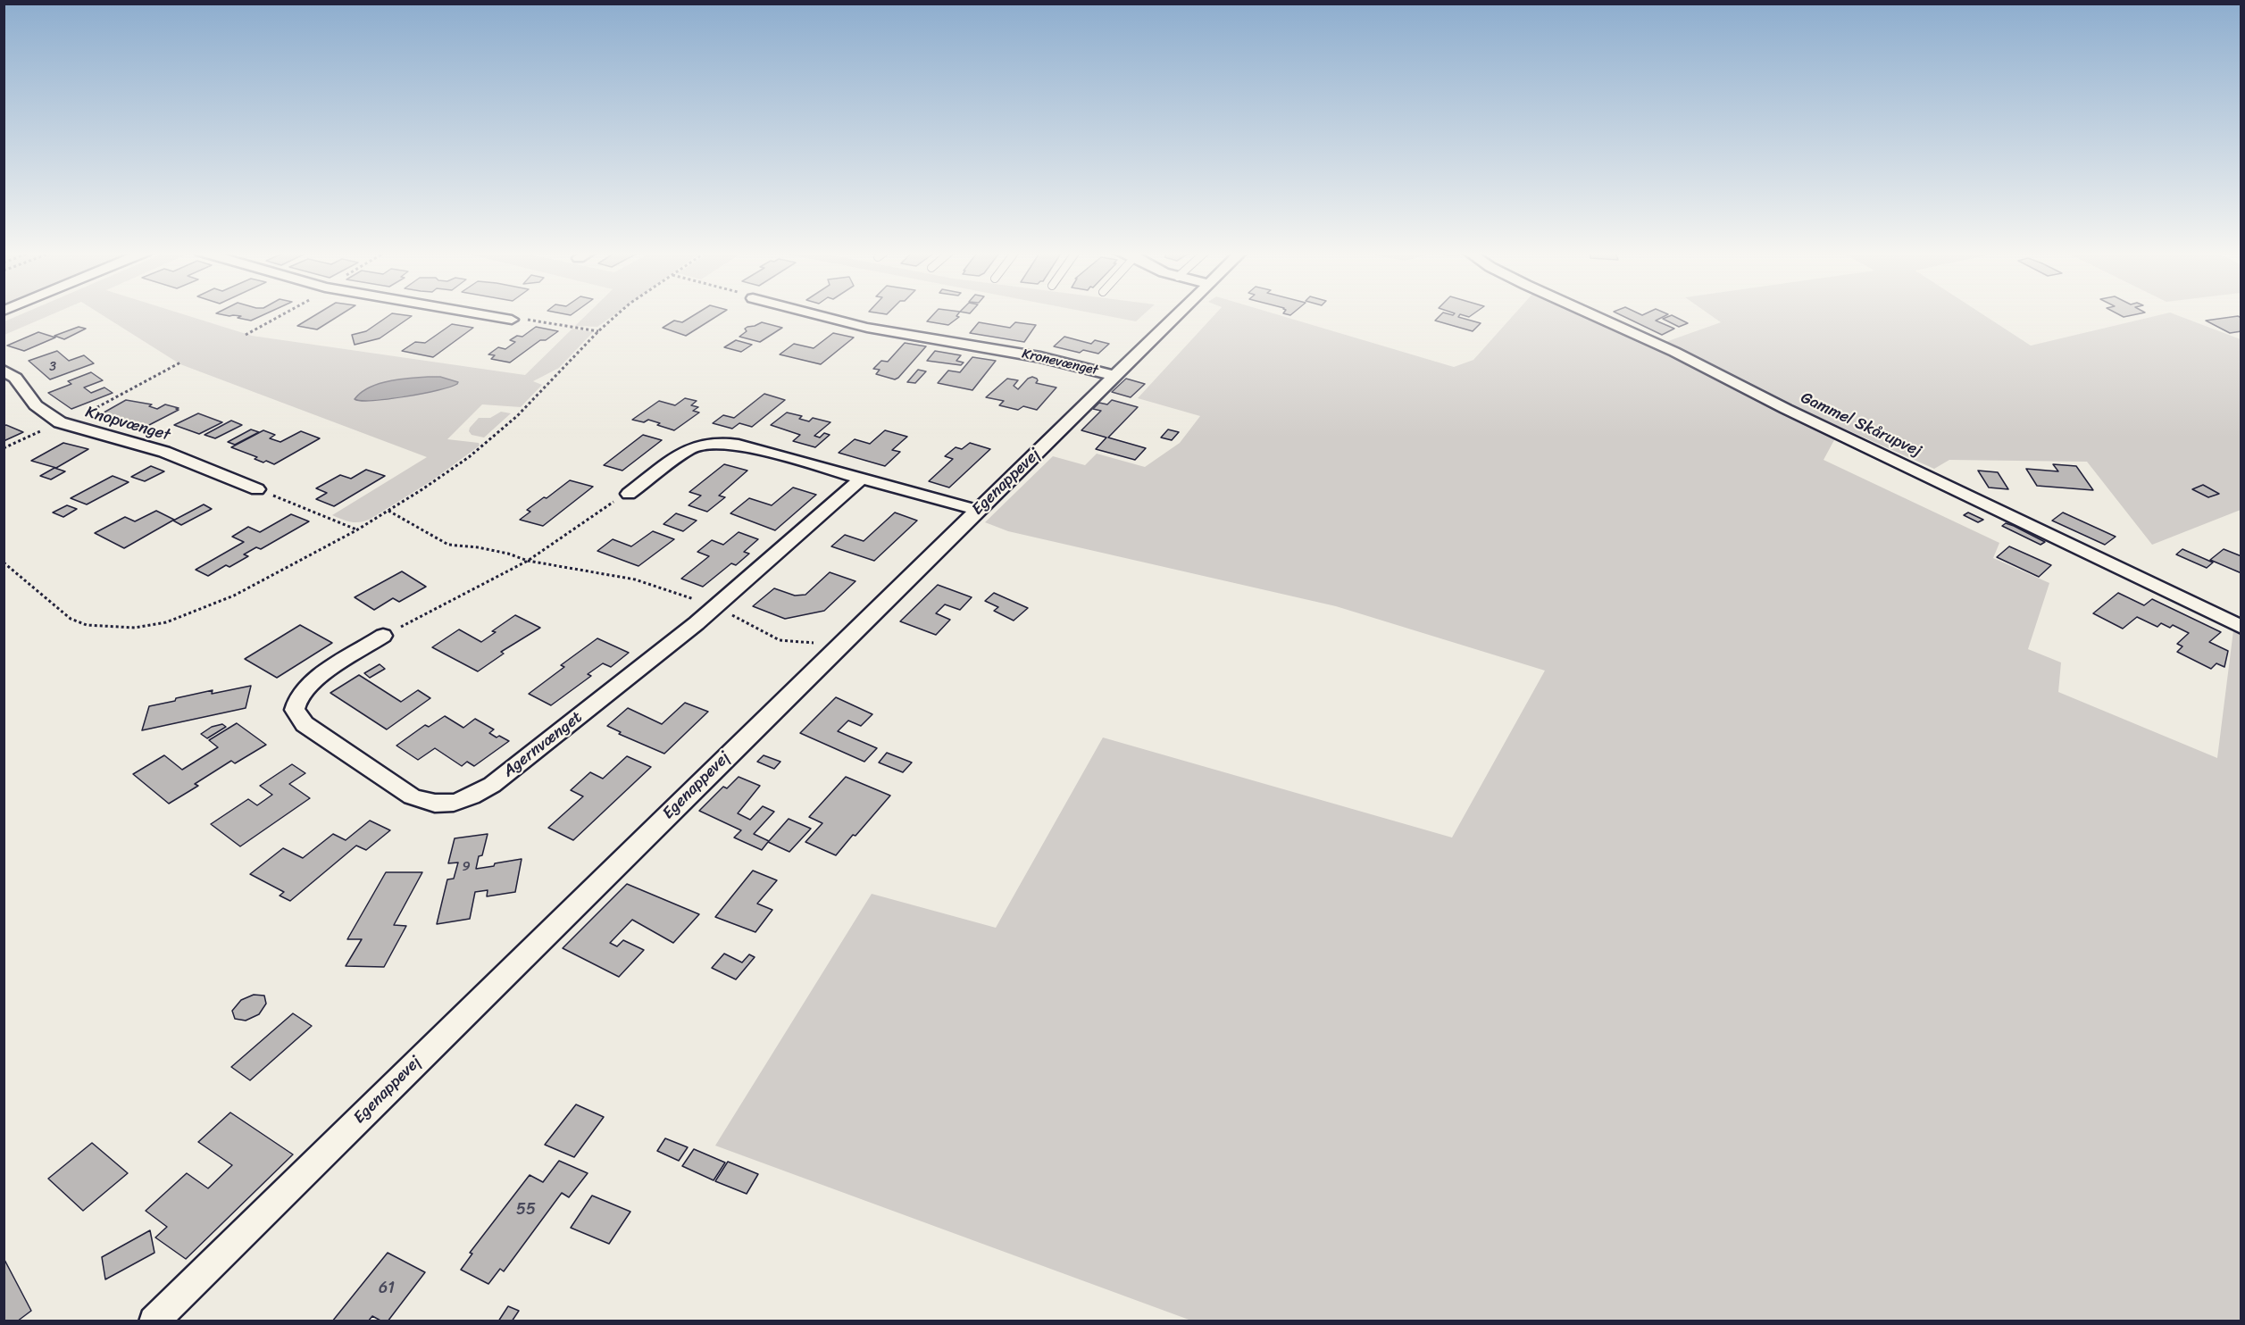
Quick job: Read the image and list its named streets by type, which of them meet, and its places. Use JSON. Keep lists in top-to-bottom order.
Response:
{
  "streets": {
    "street": [
      "Kronevænget",
      "Knopvænget",
      "Gammel Skårupvej",
      "Egenappevej",
      "Agernvænget"
    ]
  },
  "crossings": [
    ["Kronevænget", "Egenappevej"]
  ],
  "house_numbers": [
    "3",
    "9",
    "55",
    "61"
  ]
}
